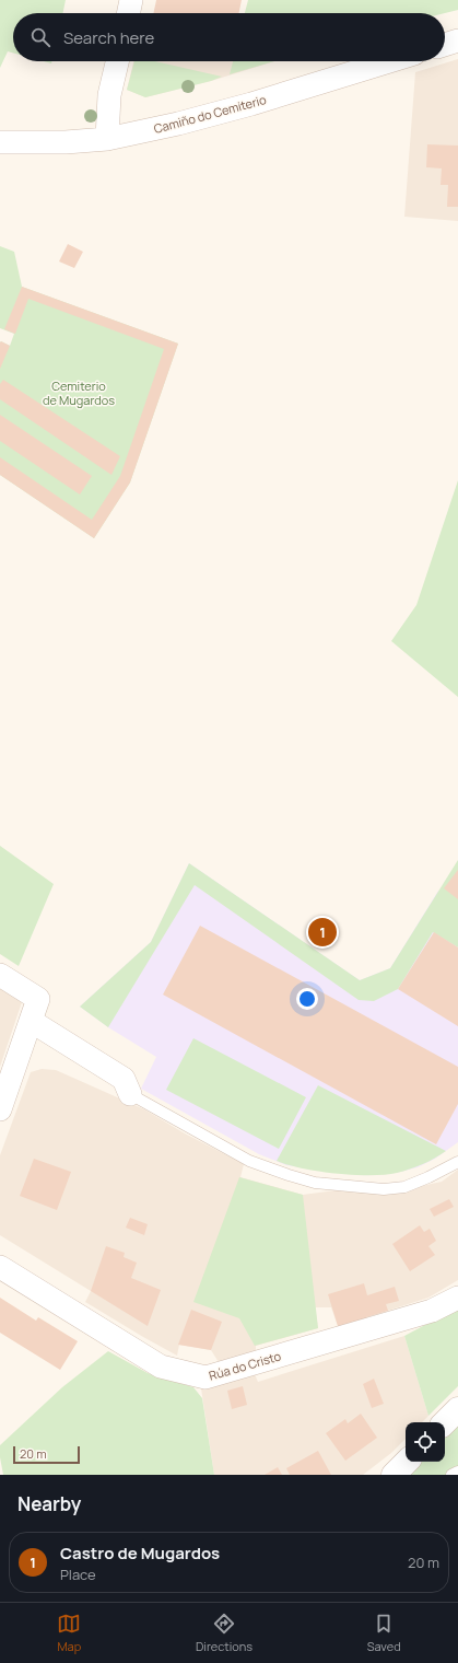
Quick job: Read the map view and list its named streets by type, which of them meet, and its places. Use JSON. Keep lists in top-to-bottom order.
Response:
{
  "streets": {
    "street": ["Camiño do Cemiterio", "Rúa do Cristo"]
  },
  "parks": ["Cemiterio de Mugardos"],
  "scale_bar": "20 m",
  "page": {
    "search": "Search here",
    "pins": "1",
    "scale": "20 m",
    "heading": "Nearby",
    "list": [
      {
        "mark": "1",
        "name": "Castro de Mugardos",
        "note": "Place",
        "value": "20 m"
      }
    ],
    "nav": ["Map", "Directions", "Saved"]
  }
}
